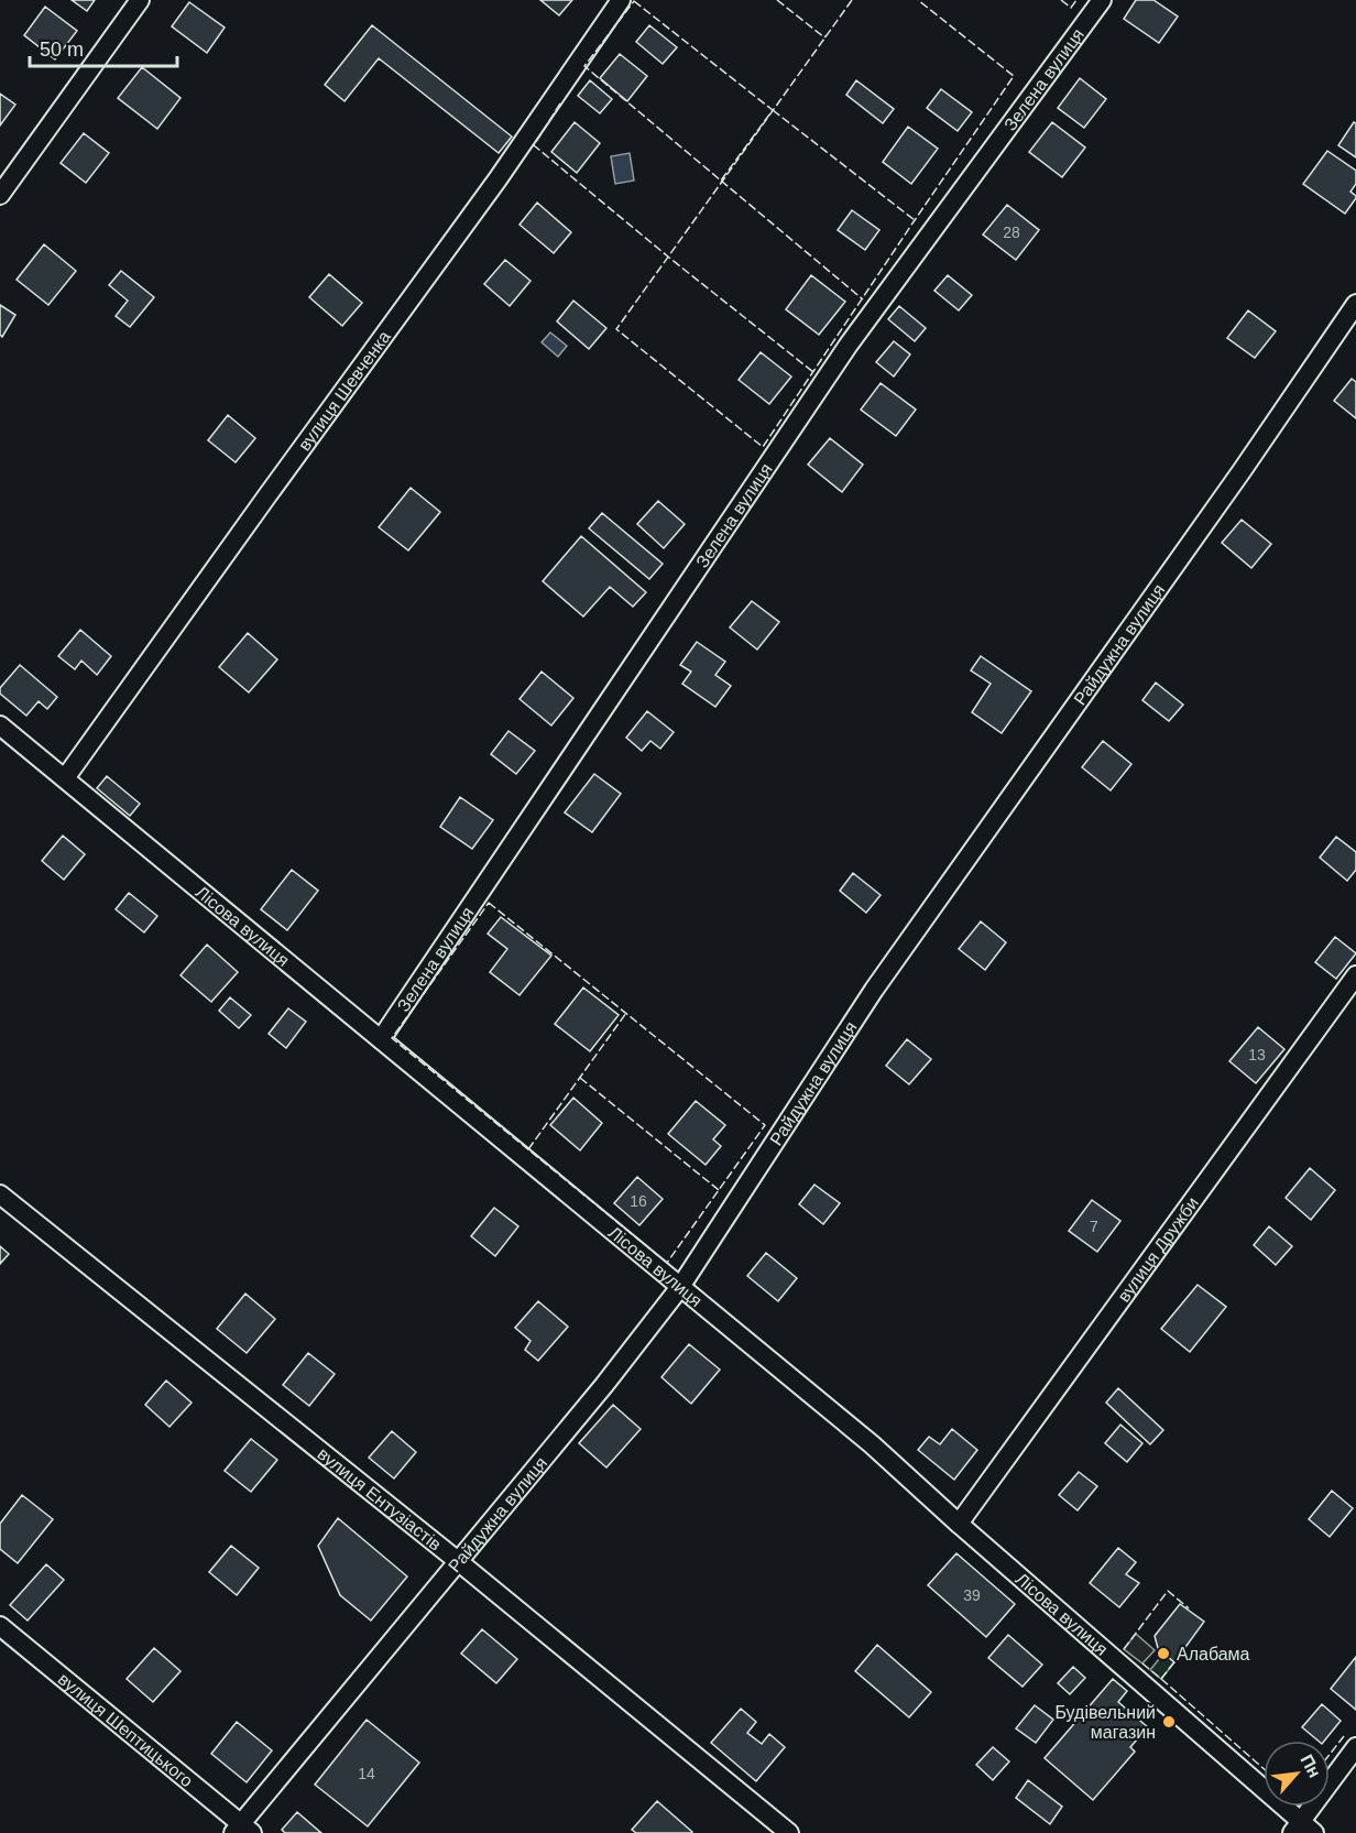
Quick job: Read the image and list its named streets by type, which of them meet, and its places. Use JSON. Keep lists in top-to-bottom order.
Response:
{
  "streets": {
    "street": [
      "Зелена вулиця",
      "вулиця Шевченка",
      "Райдужна вулиця",
      "Лісова вулиця",
      "вулиця Дружби",
      "вулиця Ентузіастів",
      "вулиця Шептицького"
    ]
  },
  "crossings": [
    ["Зелена вулиця", "Лісова вулиця"],
    ["вулиця Шевченка", "Лісова вулиця"],
    ["Райдужна вулиця", "Лісова вулиця"],
    ["Райдужна вулиця", "вулиця Ентузіастів"],
    ["Райдужна вулиця", "вулиця Шептицького"],
    ["Лісова вулиця", "вулиця Дружби"]
  ],
  "places": ["Алабама", "Будівельний магазин"],
  "house_numbers": [
    "28",
    "13",
    "16",
    "7",
    "39",
    "14"
  ],
  "scale_bar": "50 m",
  "north": "top right"
}
